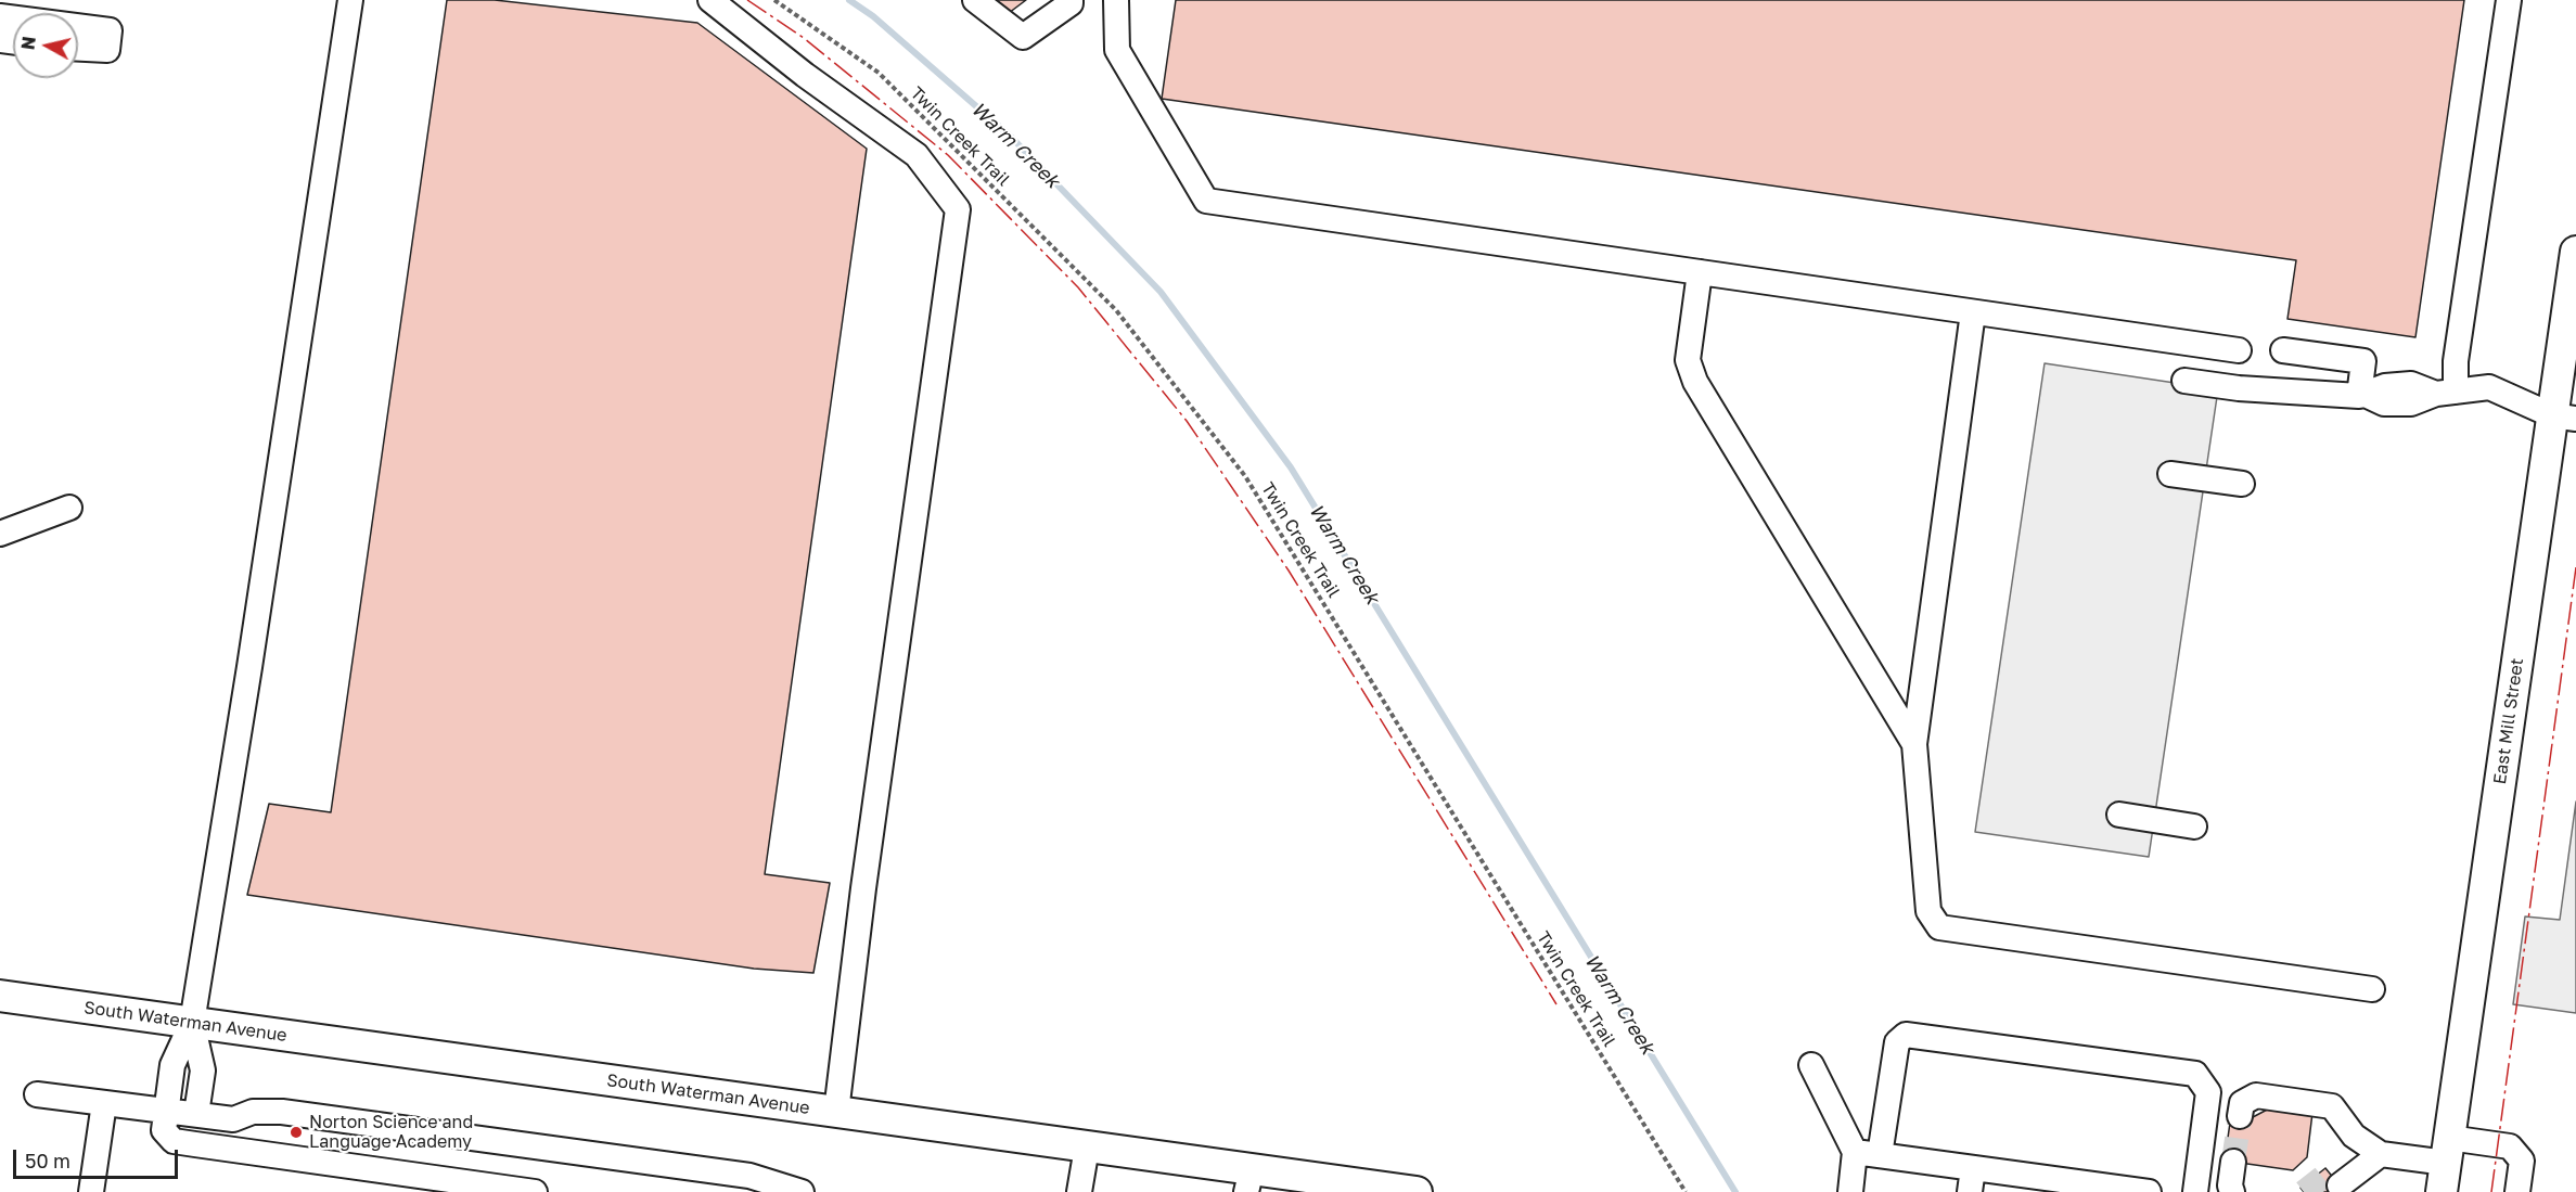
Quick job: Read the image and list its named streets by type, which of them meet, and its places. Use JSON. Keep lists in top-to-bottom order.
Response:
{
  "streets": {
    "main road": ["East Mill Street", "South Waterman Avenue"],
    "path": ["Twin Creek Trail"]
  },
  "water": ["Warm Creek"],
  "places": ["Norton Science and Language Academy"],
  "scale_bar": "50 m",
  "north": "left"
}
